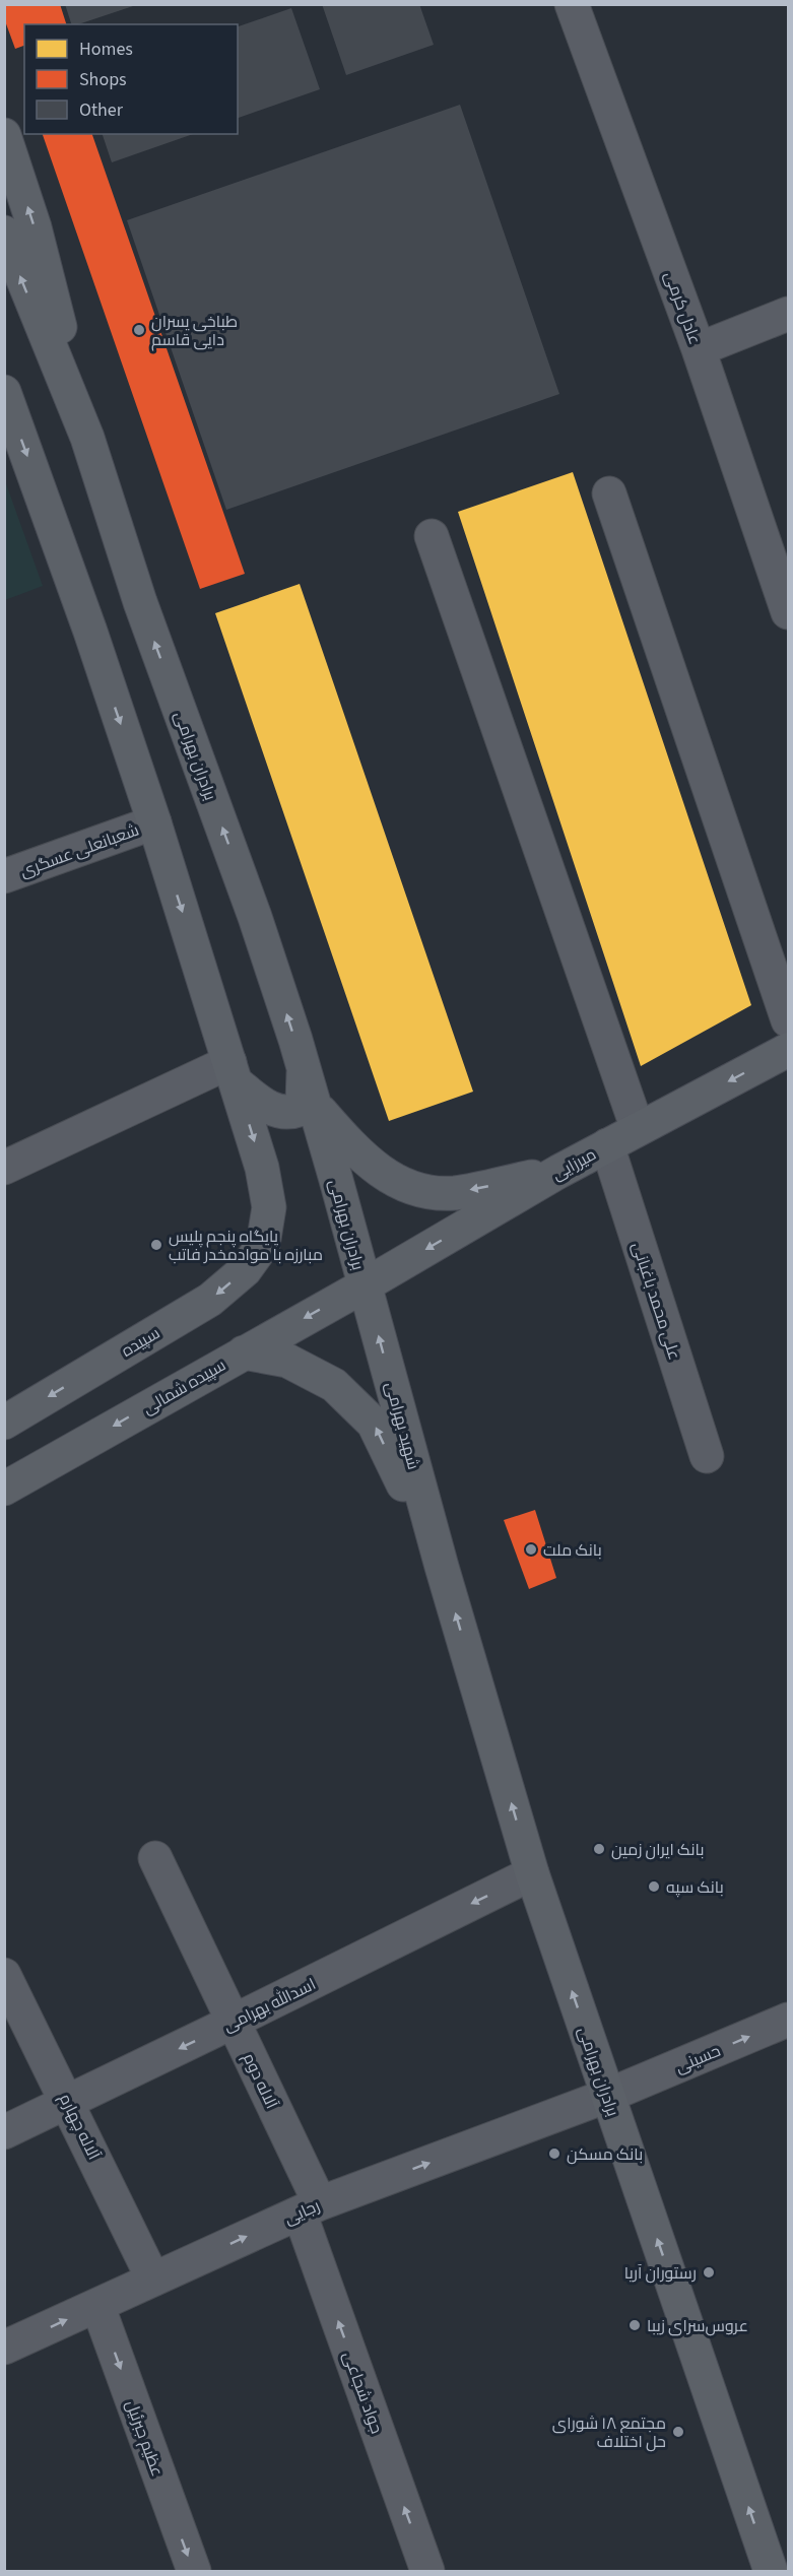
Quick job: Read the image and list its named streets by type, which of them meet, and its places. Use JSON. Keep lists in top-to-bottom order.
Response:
{
  "streets": {
    "main road": [
      "برادران بهرامی",
      "میرزایی",
      "سپیده",
      "سپیده شمالی",
      "شهید بهرامی"
    ],
    "street": [
      "عادل کرمی",
      "شعبانعلی عسگری",
      "علی محمد باغبانی",
      "اسدالله بهرامی",
      "حسینی",
      "آلاله دوم",
      "آلاله چهارم",
      "رجایی",
      "جواد شجاعی",
      "عظیم جبرئیل"
    ]
  },
  "crossings": [
    ["برادران بهرامی", "میرزایی"],
    ["برادران بهرامی", "سپیده شمالی"],
    ["برادران بهرامی", "شهید بهرامی"],
    ["برادران بهرامی", "اسدالله بهرامی"],
    ["برادران بهرامی", "حسینی"],
    ["برادران بهرامی", "رجایی"],
    ["میرزایی", "علی محمد باغبانی"],
    ["میرزایی", "سپیده شمالی"],
    ["میرزایی", "شهید بهرامی"],
    ["سپیده شمالی", "شهید بهرامی"],
    ["اسدالله بهرامی", "آلاله دوم"],
    ["اسدالله بهرامی", "آلاله چهارم"],
    ["حسینی", "رجایی"],
    ["آلاله دوم", "رجایی"],
    ["آلاله دوم", "جواد شجاعی"],
    ["آلاله چهارم", "رجایی"],
    ["رجایی", "جواد شجاعی"],
    ["رجایی", "عظیم جبرئیل"]
  ],
  "one_way": [
    "میرزایی",
    "سپیده",
    "سپیده شمالی",
    "شهید بهرامی",
    "اسدالله بهرامی",
    "حسینی",
    "رجایی",
    "جواد شجاعی",
    "عظیم جبرئیل"
  ],
  "places": [
    "طباخی پسران دایی قاسم",
    "پایگاه پنجم پلیس مبارزه با موادمخدر فاتب",
    "بانک ملت",
    "بانک ایران زمین",
    "بانک سپه",
    "بانک مسکن",
    "رستوران آریا",
    "عروس‌سرای زیبا",
    "مجتمع ۱۸ شورای حل اختلاف"
  ],
  "legend": ["Homes", "Shops", "Other"]
}
